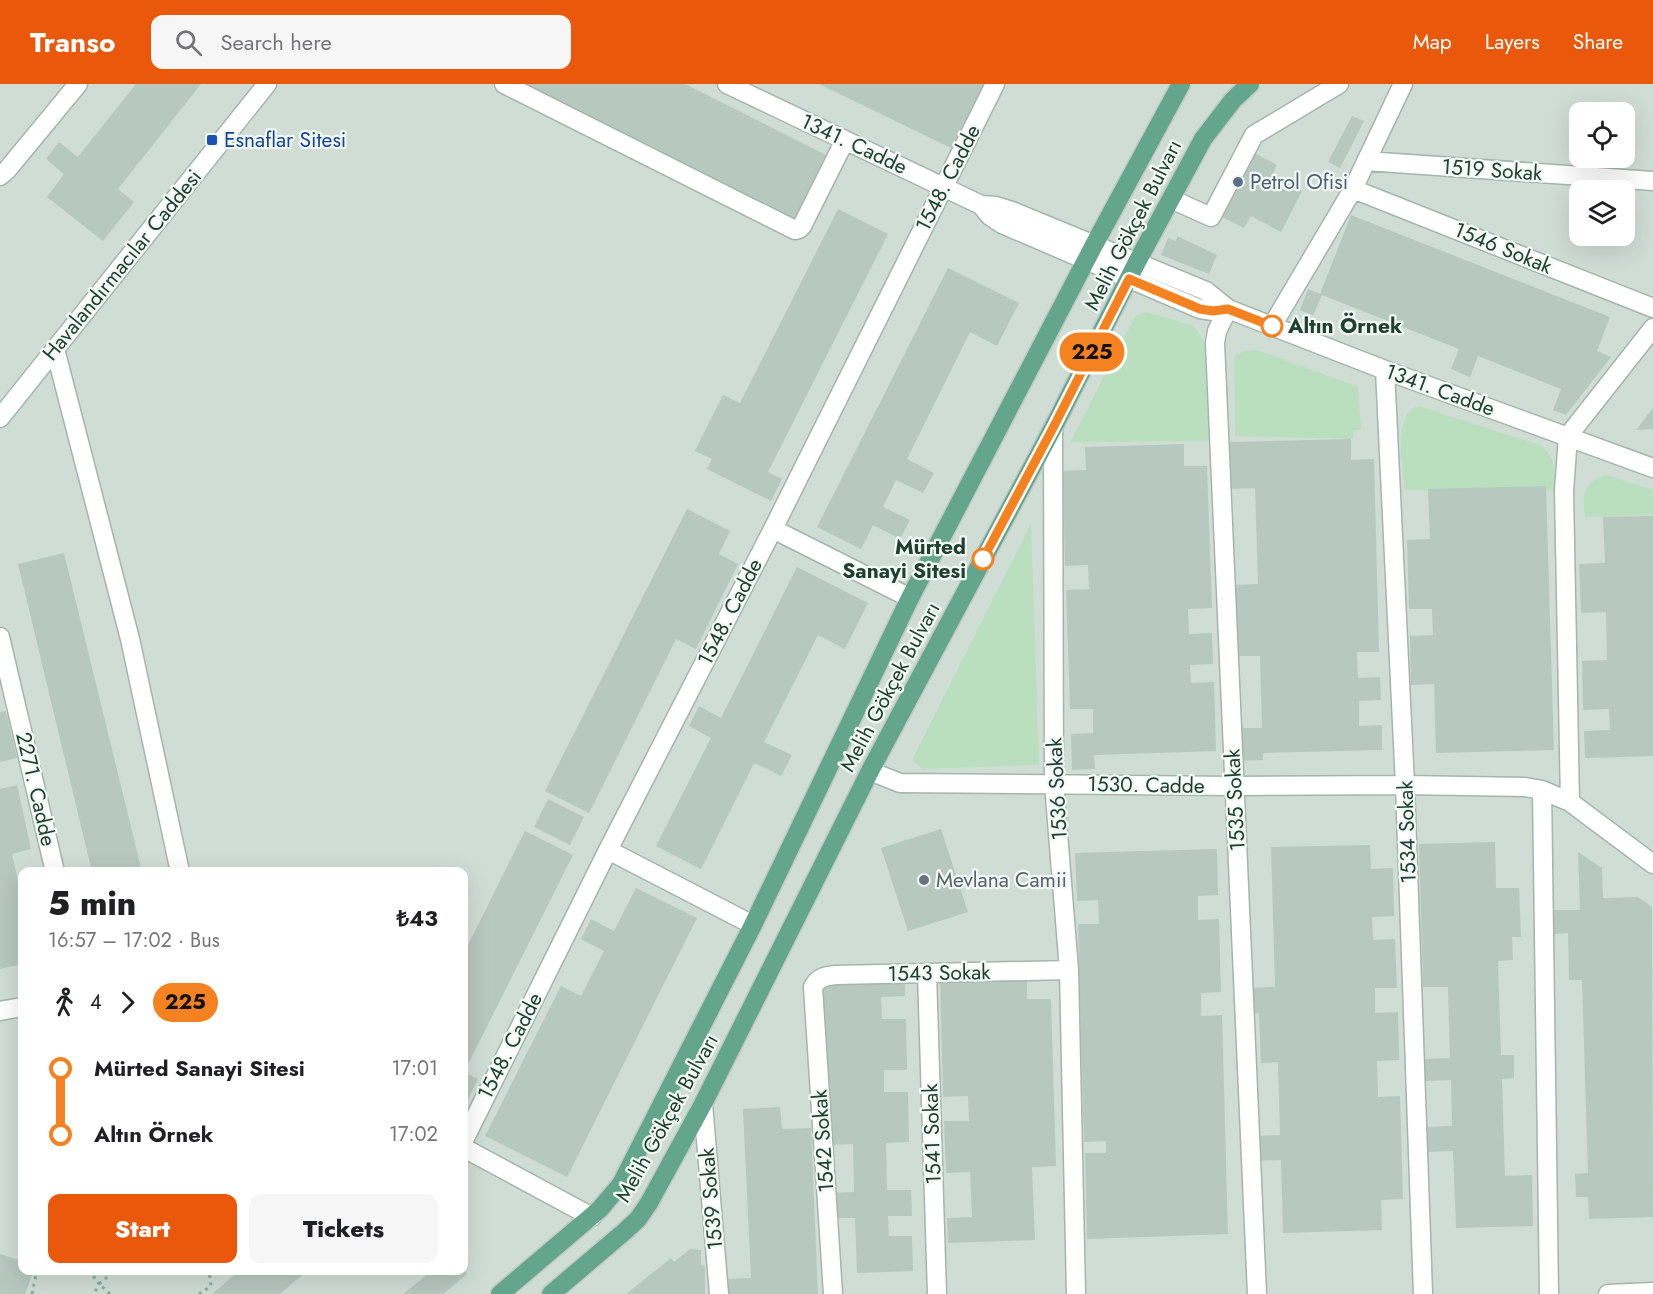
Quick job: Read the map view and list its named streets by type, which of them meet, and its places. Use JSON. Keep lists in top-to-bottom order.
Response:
{
  "streets": {
    "main road": ["Melih Gökçek Bulvarı"],
    "street": [
      "1341. Cadde",
      "1519 Sokak",
      "1548. Cadde",
      "1546 Sokak",
      "Havalandırmacılar Caddesi",
      "1530. Cadde",
      "2271. Cadde",
      "1536 Sokak",
      "1535 Sokak",
      "1534 Sokak",
      "1543 Sokak",
      "1541 Sokak",
      "1542 Sokak",
      "1539 Sokak"
    ]
  },
  "crossings": [
    ["1341. Cadde", "1548. Cadde"],
    ["1341. Cadde", "Melih Gökçek Bulvarı"],
    ["1341. Cadde", "1535 Sokak"],
    ["1341. Cadde", "1534 Sokak"],
    ["Melih Gökçek Bulvarı", "1530. Cadde"],
    ["Melih Gökçek Bulvarı", "1536 Sokak"],
    ["Melih Gökçek Bulvarı", "1539 Sokak"],
    ["1530. Cadde", "1536 Sokak"],
    ["1530. Cadde", "1535 Sokak"],
    ["1530. Cadde", "1534 Sokak"],
    ["1536 Sokak", "1543 Sokak"],
    ["1543 Sokak", "1541 Sokak"],
    ["1543 Sokak", "1542 Sokak"]
  ],
  "places": {
    "transit": ["Esnaflar Sitesi"],
    "other": [
      "Petrol Ofisi",
      "Altın Örnek",
      "Mürted Sanayi Sitesi",
      "Mevlana Camii"
    ]
  },
  "lines": ["bus line 225"],
  "page": {
    "header": "Transo",
    "search": "Search here",
    "nav": ["Map", "Layers", "Share"],
    "on_map": "225",
    "heading": ["5 min", "16:57 – 17:02 · Bus", "₺43"],
    "legs": ["4", "225"],
    "list": [
      {
        "name": "Mürted Sanayi Sitesi",
        "value": "17:01"
      },
      {
        "name": "Altın Örnek",
        "value": "17:02"
      }
    ],
    "buttons": ["Start", "Tickets"]
  }
}
